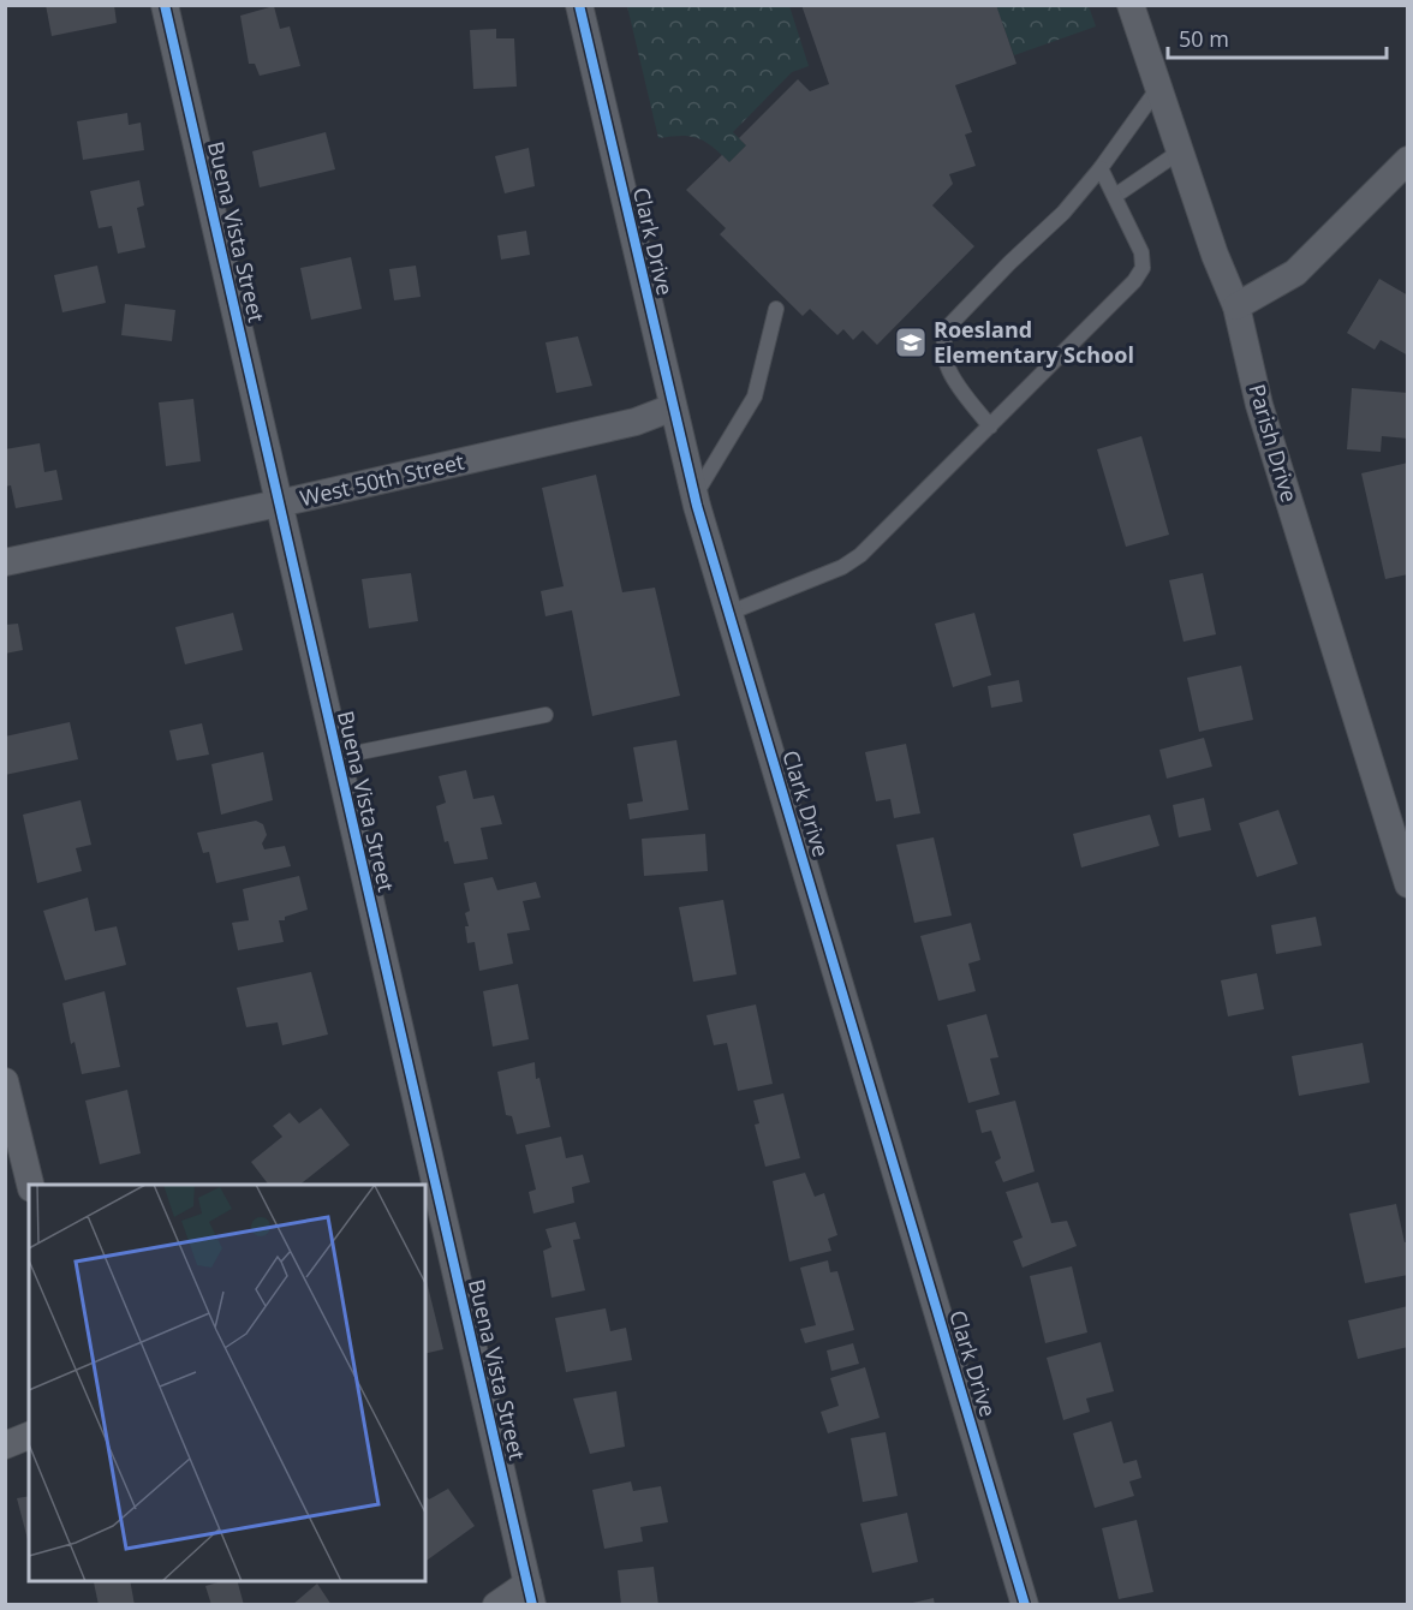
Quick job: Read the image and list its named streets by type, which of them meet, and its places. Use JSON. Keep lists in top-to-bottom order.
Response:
{
  "streets": {
    "street": [
      "Buena Vista Street",
      "Clark Drive",
      "Parish Drive",
      "West 50th Street"
    ]
  },
  "crossings": [
    ["Buena Vista Street", "West 50th Street"],
    ["Clark Drive", "West 50th Street"]
  ],
  "places": {
    "school or university": ["Roesland Elementary School"]
  },
  "scale_bar": "50 m"
}
